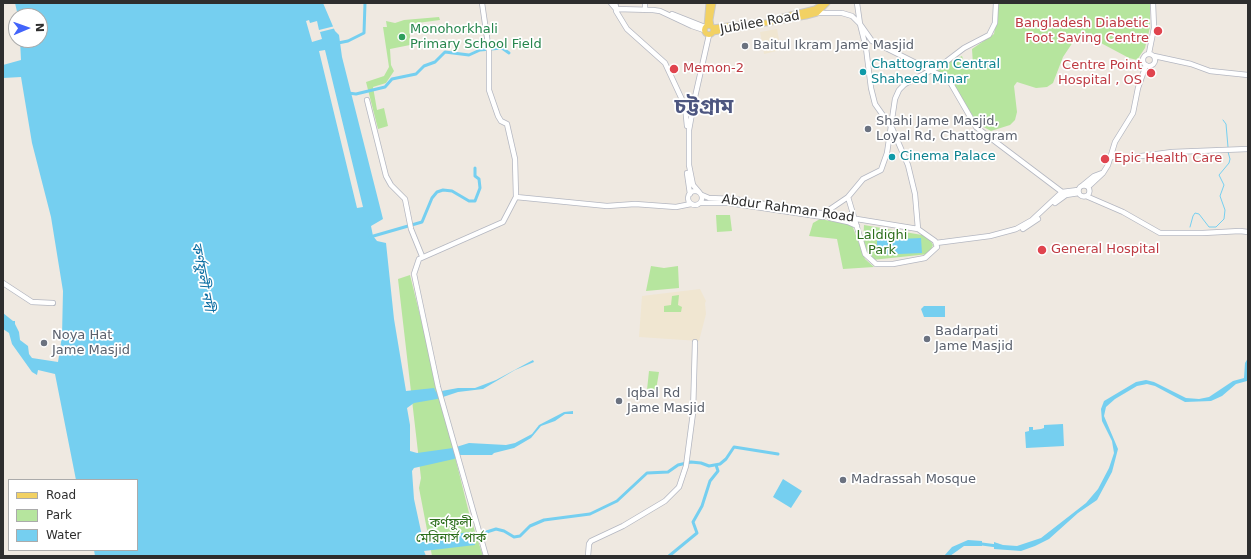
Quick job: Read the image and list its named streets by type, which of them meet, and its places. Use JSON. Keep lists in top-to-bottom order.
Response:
{
  "streets": {
    "main road": ["Jubilee Road", "Abdur Rahman Road"]
  },
  "districts": ["চট্টগ্রাম"],
  "water": ["কর্ণফুলী নদী"],
  "parks": ["Laldighi Park", "কর্ণফুলী মেরিনার্স পার্ক"],
  "places": [
    "Bangladesh Diabetic Foot Saving Centre",
    "Monohorkhali Primary School Field",
    "Baitul Ikram Jame Masjid",
    "Memon-2",
    "Chattogram Central Shaheed Minar",
    "Centre Point Hospital , OS",
    "Shahi Jame Masjid, Loyal Rd, Chattogram",
    "Cinema Palace",
    "Epic Health Care",
    "General Hospital",
    "Badarpati Jame Masjid",
    "Noya Hat Jame Masjid",
    "Iqbal Rd Jame Masjid",
    "Madrassah Mosque"
  ],
  "legend": ["Road", "Park", "Water"],
  "north": "right"
}
